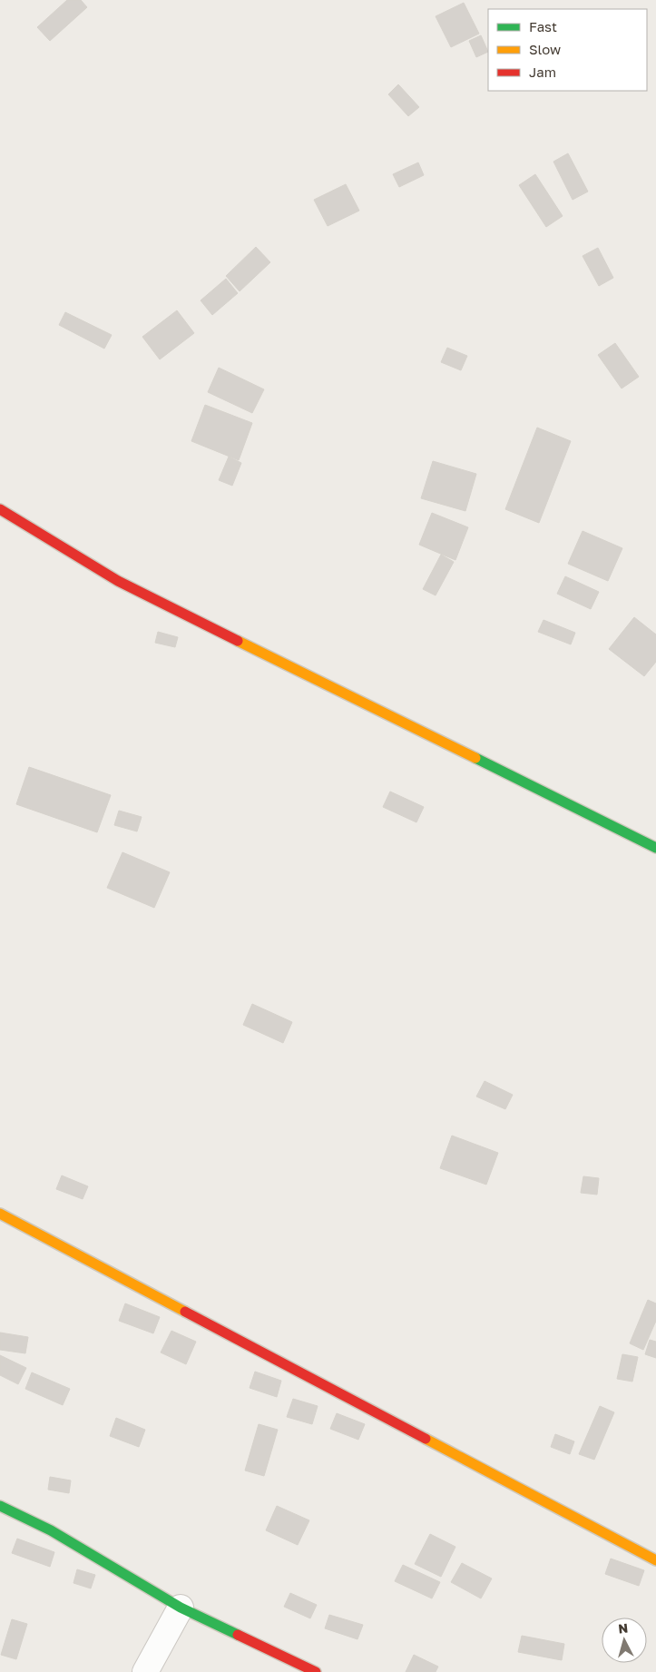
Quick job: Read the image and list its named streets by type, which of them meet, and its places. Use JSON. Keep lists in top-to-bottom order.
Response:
{
  "legend": ["Fast", "Slow", "Jam"],
  "north": "top"
}
